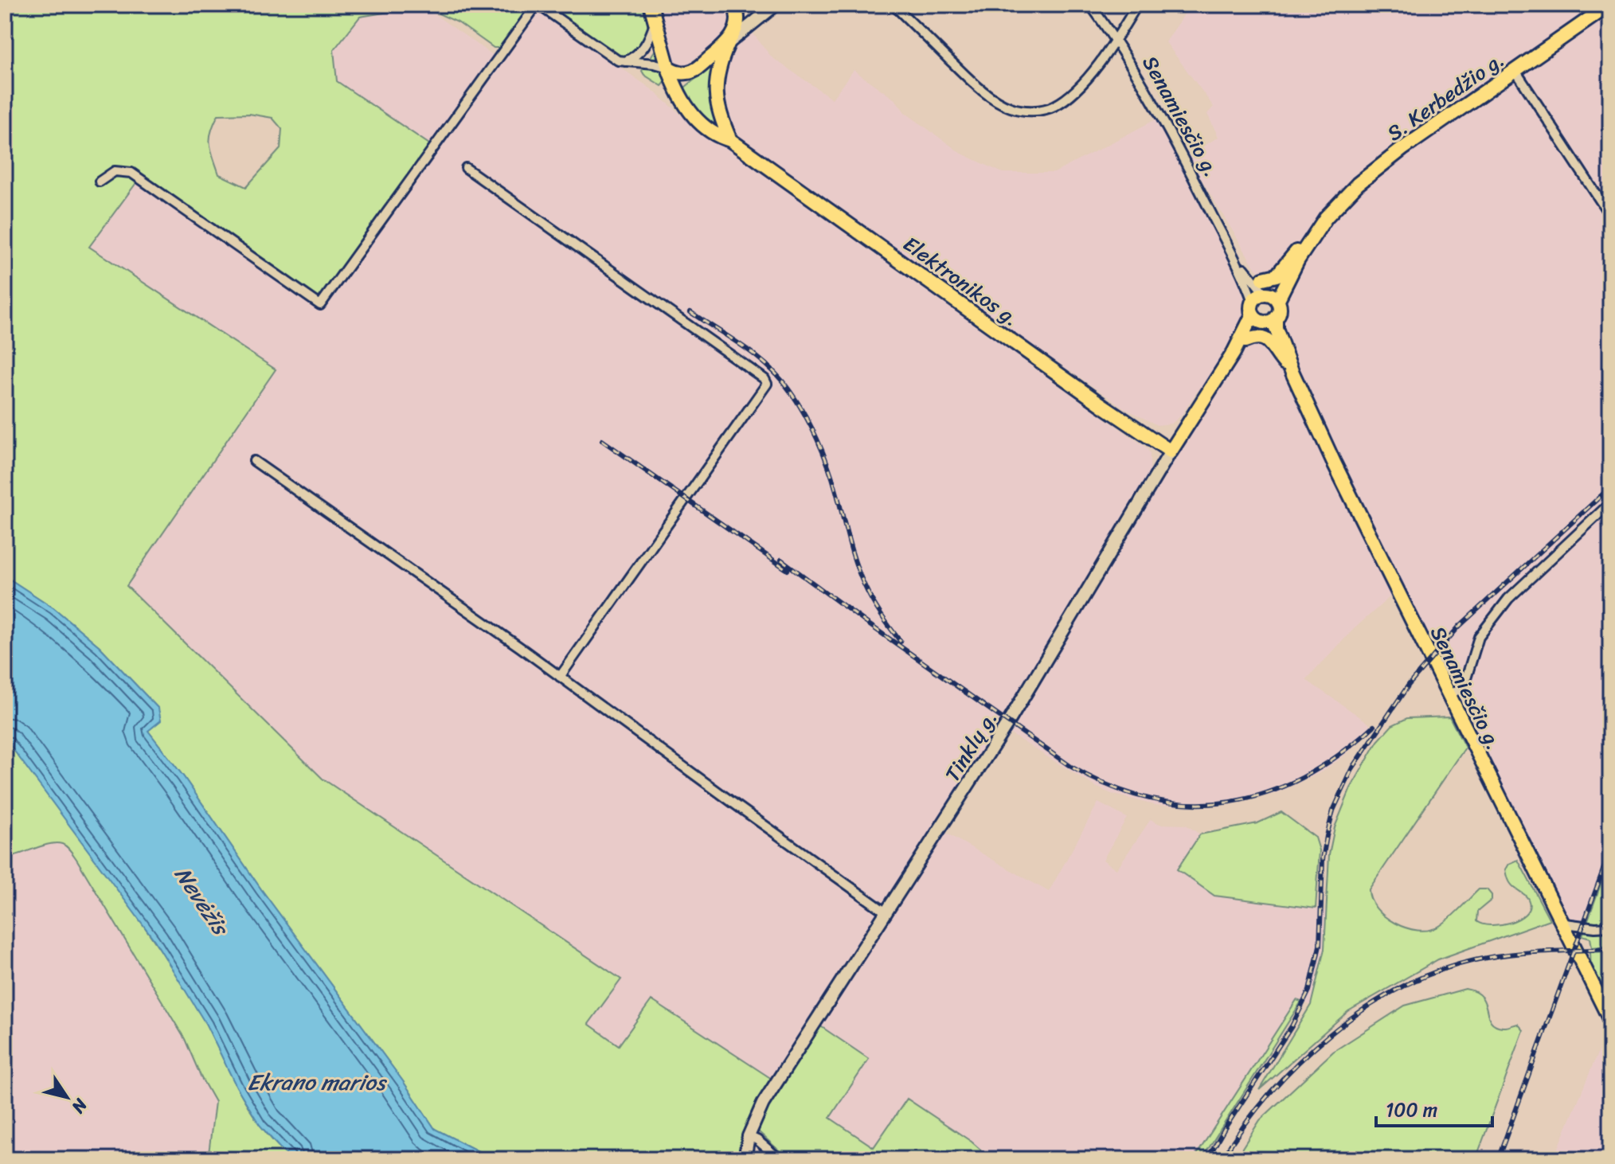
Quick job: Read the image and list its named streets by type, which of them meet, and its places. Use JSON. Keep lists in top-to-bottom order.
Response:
{
  "streets": {
    "main road": [
      "S. Kerbedžio g.",
      "Senamiesčio g.",
      "Elektronikos g.",
      "Tinklų g."
    ]
  },
  "crossings": [
    ["S. Kerbedžio g.", "Senamiesčio g."],
    ["Senamiesčio g.", "Tinklų g."],
    ["Elektronikos g.", "Tinklų g."]
  ],
  "water": ["Nevėžis", "Ekrano marios"],
  "scale_bar": "100 m",
  "north": "bottom right"
}
